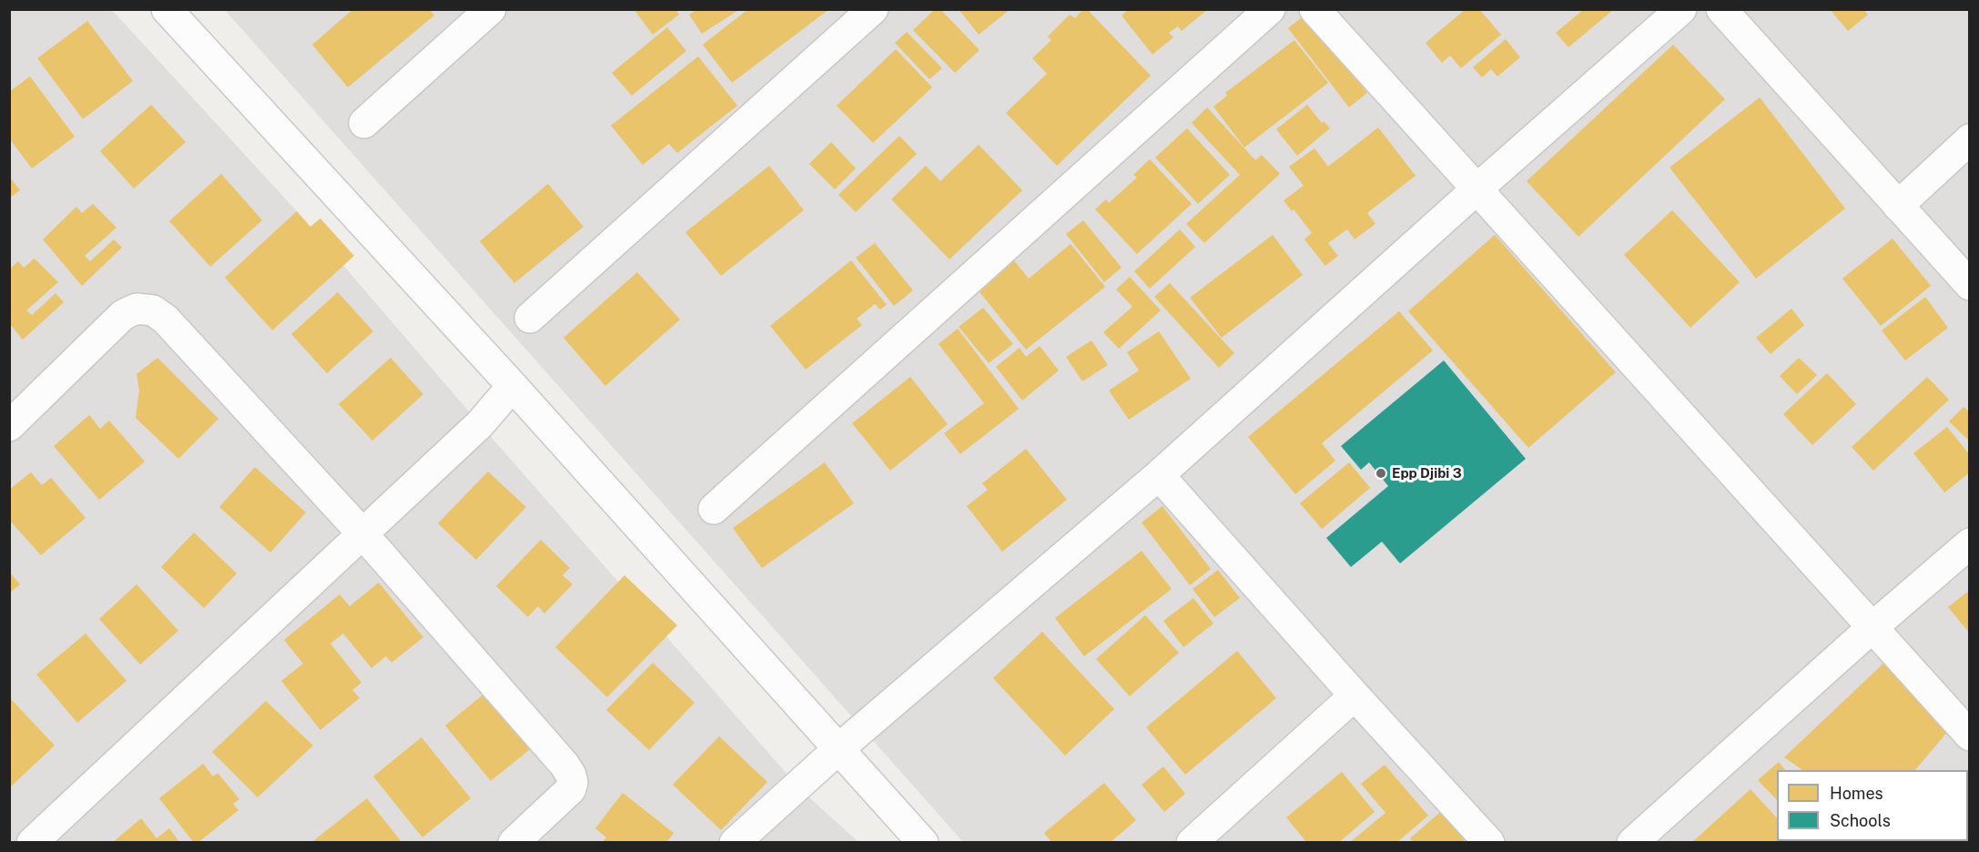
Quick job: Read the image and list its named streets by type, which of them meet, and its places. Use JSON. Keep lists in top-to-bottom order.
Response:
{
  "places": ["Epp Djibi 3"],
  "legend": ["Homes", "Schools"]
}
